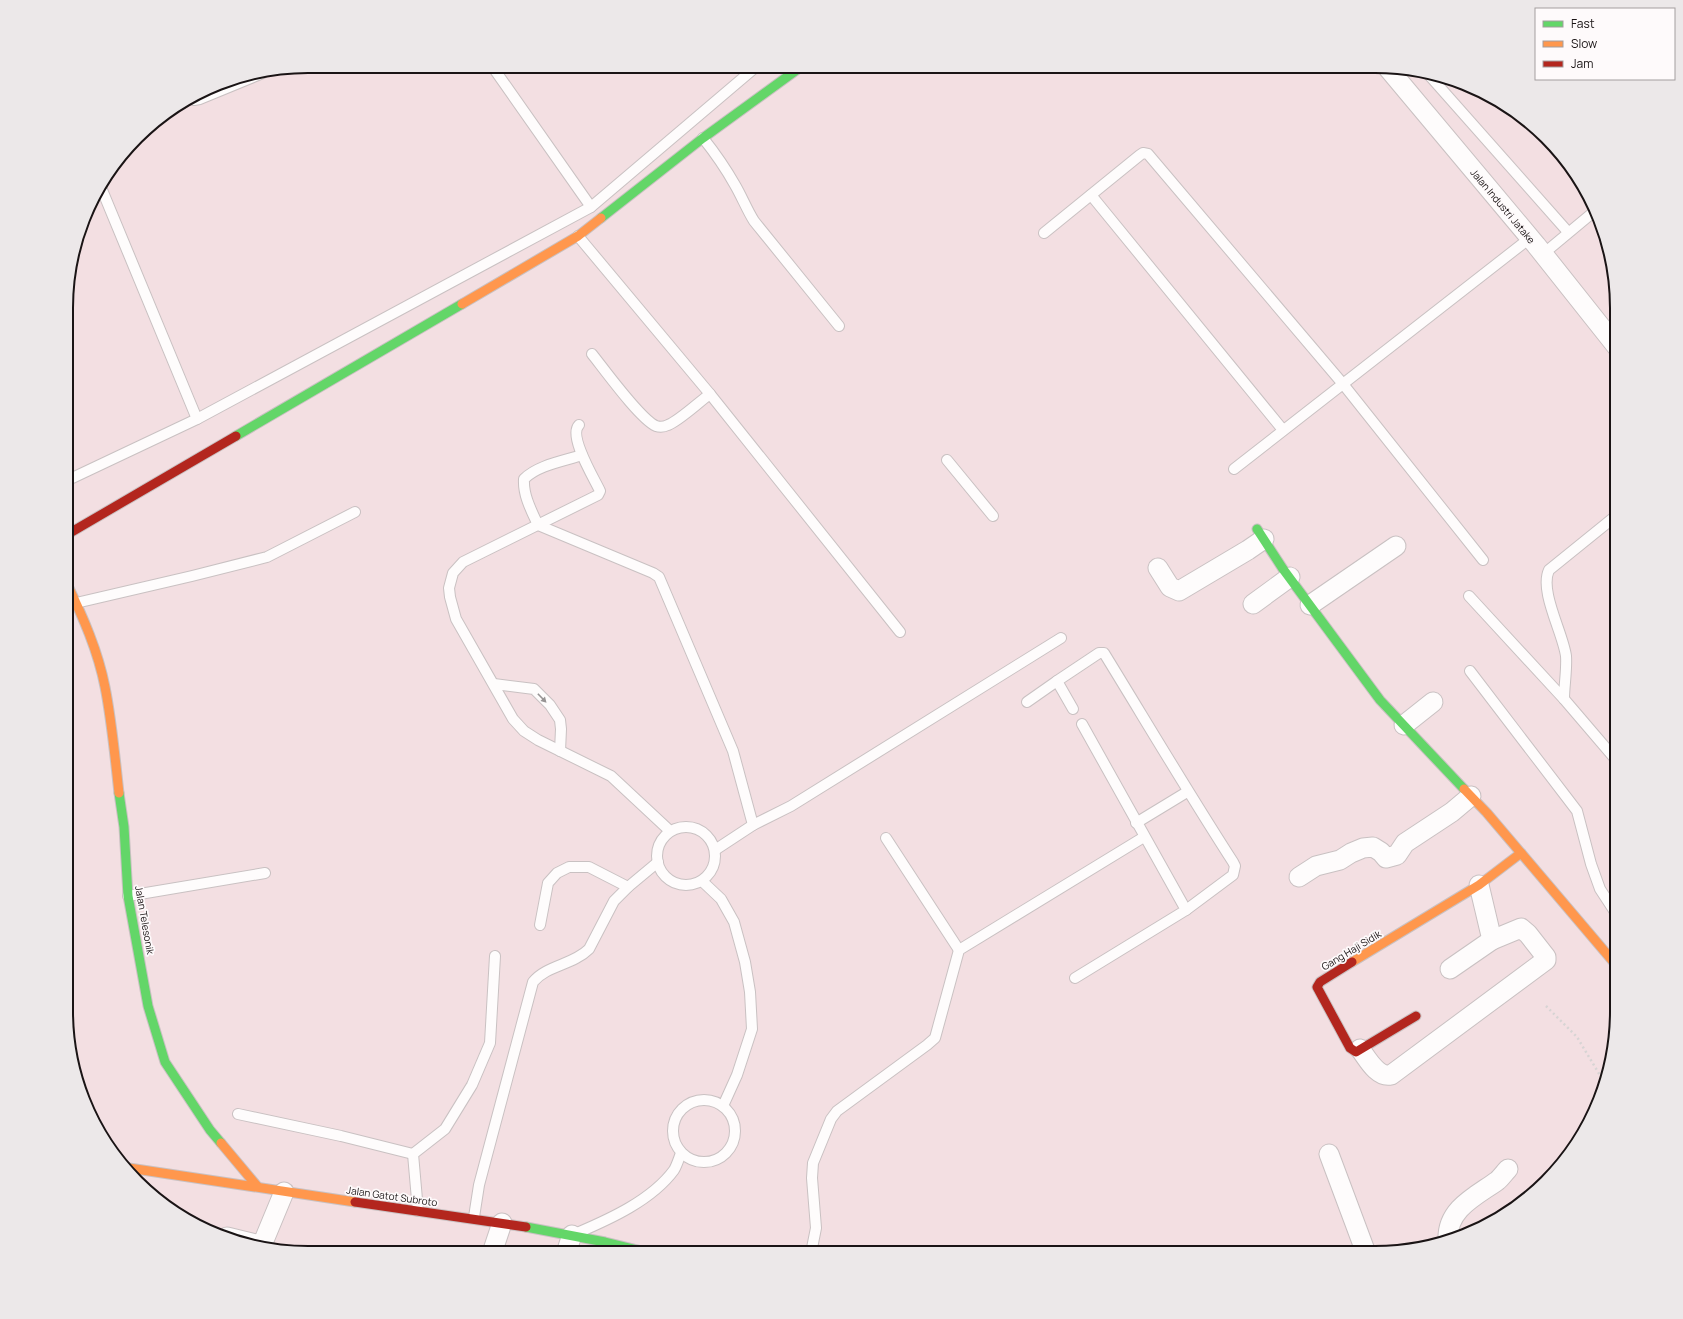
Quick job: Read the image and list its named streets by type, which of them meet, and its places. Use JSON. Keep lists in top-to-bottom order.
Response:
{
  "streets": {
    "main road": ["Jalan Telesonik", "Gang Haji Sidik", "Jalan Gatot Subroto"],
    "street": ["Jalan Industri Jatake"]
  },
  "crossings": [
    ["Jalan Telesonik", "Jalan Gatot Subroto"]
  ],
  "legend": ["Fast", "Slow", "Jam"]
}
